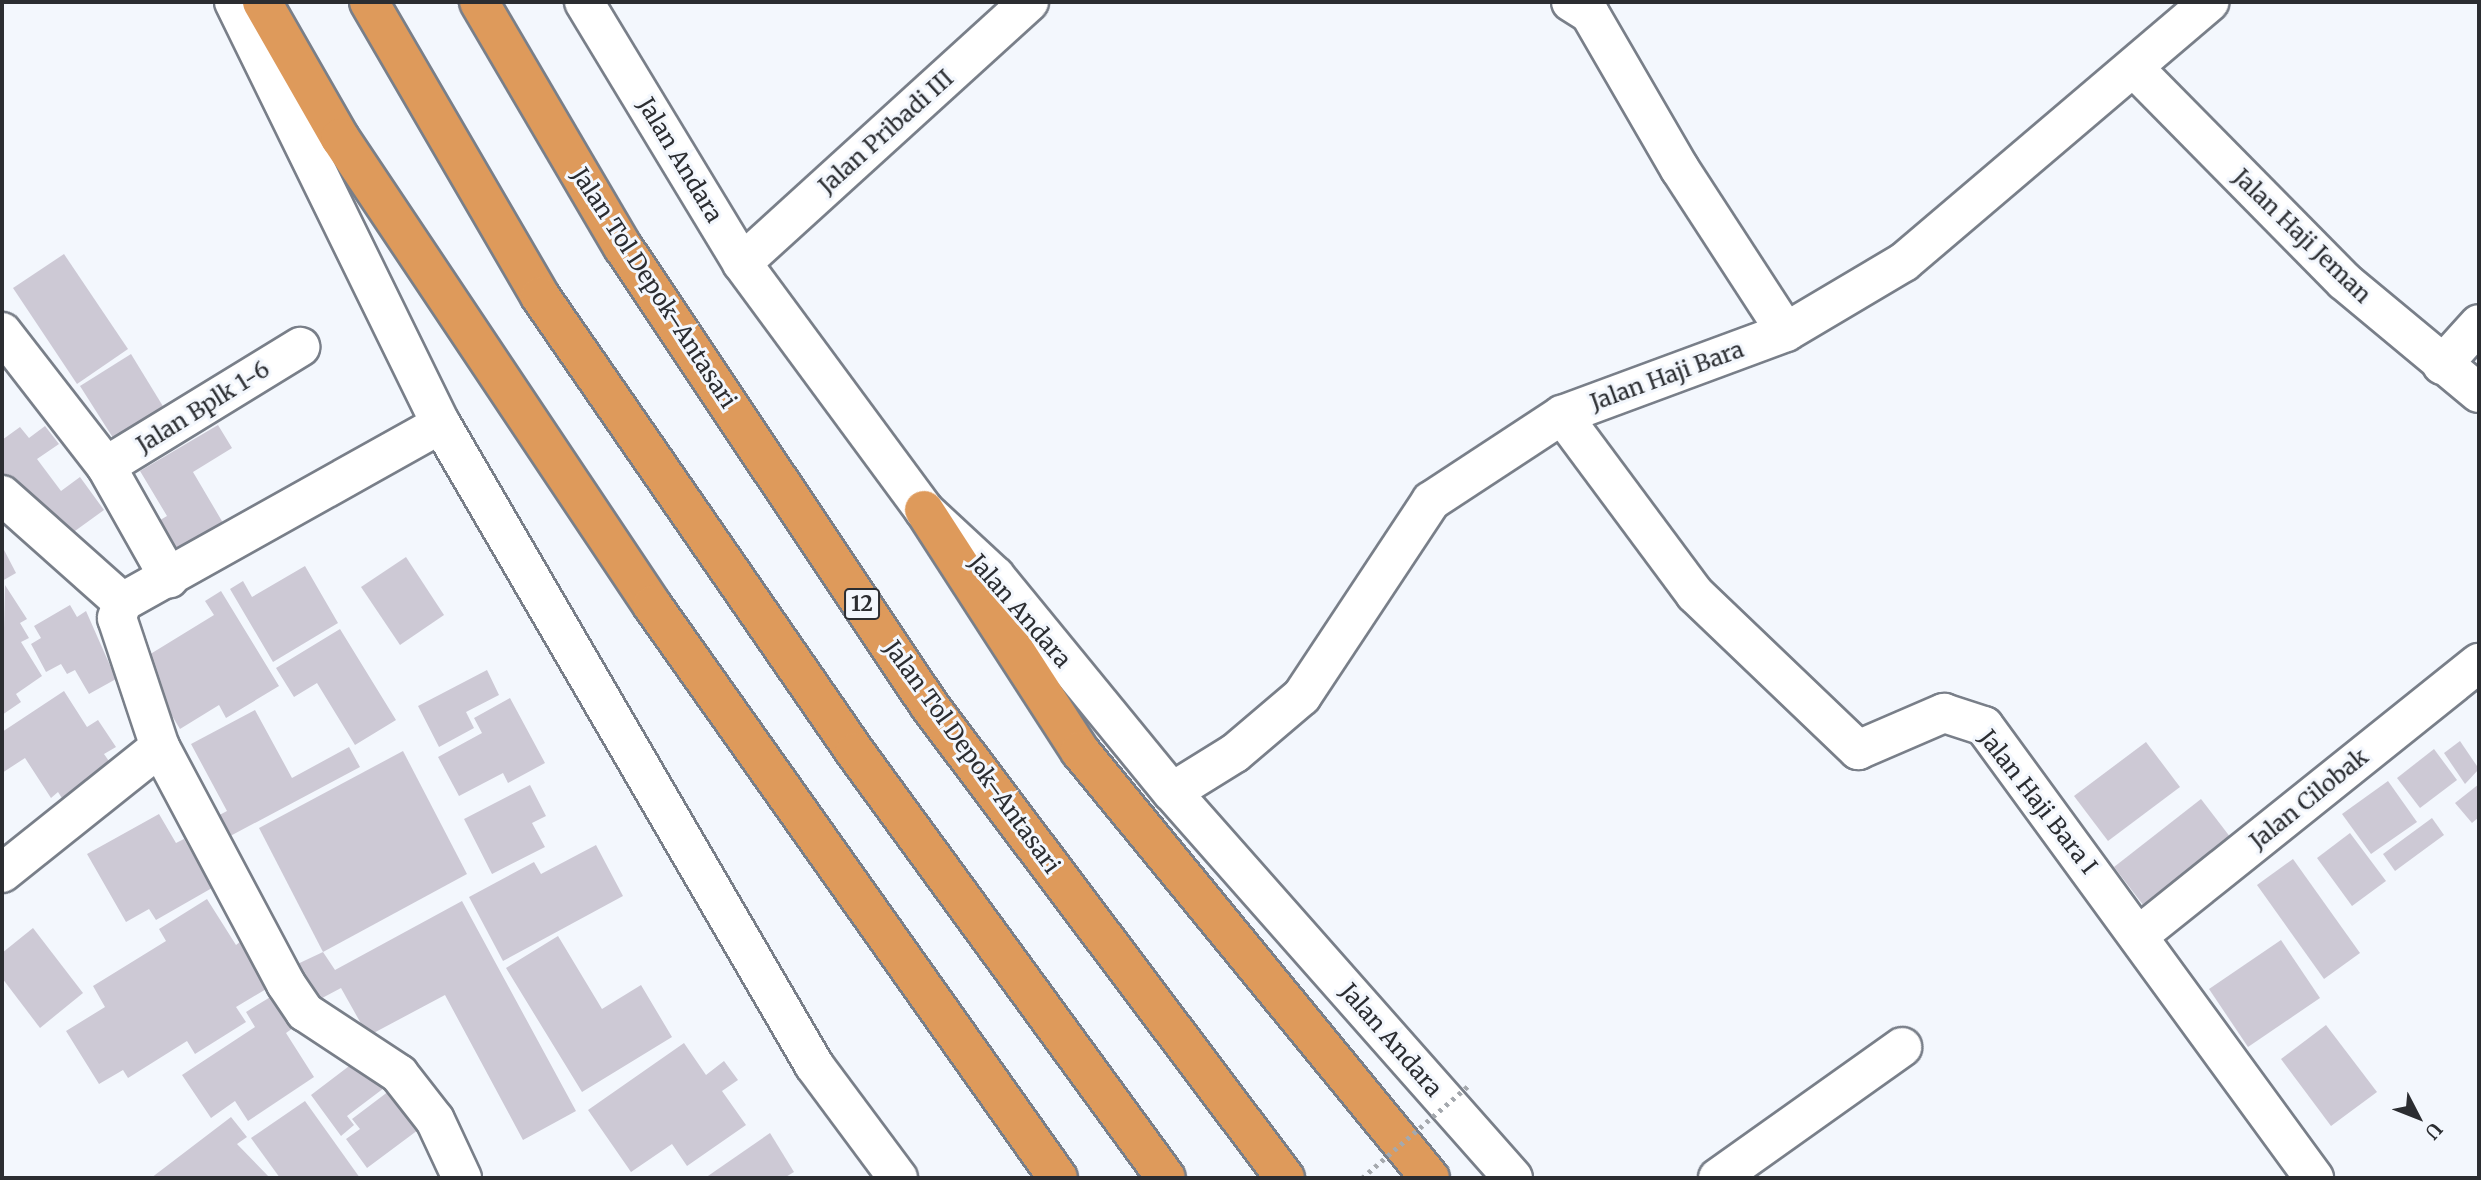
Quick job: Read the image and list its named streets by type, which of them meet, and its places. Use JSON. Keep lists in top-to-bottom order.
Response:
{
  "streets": {
    "highway": ["Jalan Tol Depok–Antasari", "12"],
    "street": [
      "Jalan Pribadi III",
      "Jalan Andara",
      "Jalan Haji Jeman",
      "Jalan Haji Bara",
      "Jalan Bplk 1-6",
      "Jalan Cilobak",
      "Jalan Haji Bara I"
    ]
  },
  "crossings": [
    ["Jalan Pribadi III", "Jalan Andara"],
    ["Jalan Andara", "Jalan Haji Bara"],
    ["Jalan Haji Jeman", "Jalan Haji Bara"],
    ["Jalan Haji Bara", "Jalan Haji Bara I"],
    ["Jalan Cilobak", "Jalan Haji Bara I"]
  ],
  "north": "bottom right"
}
